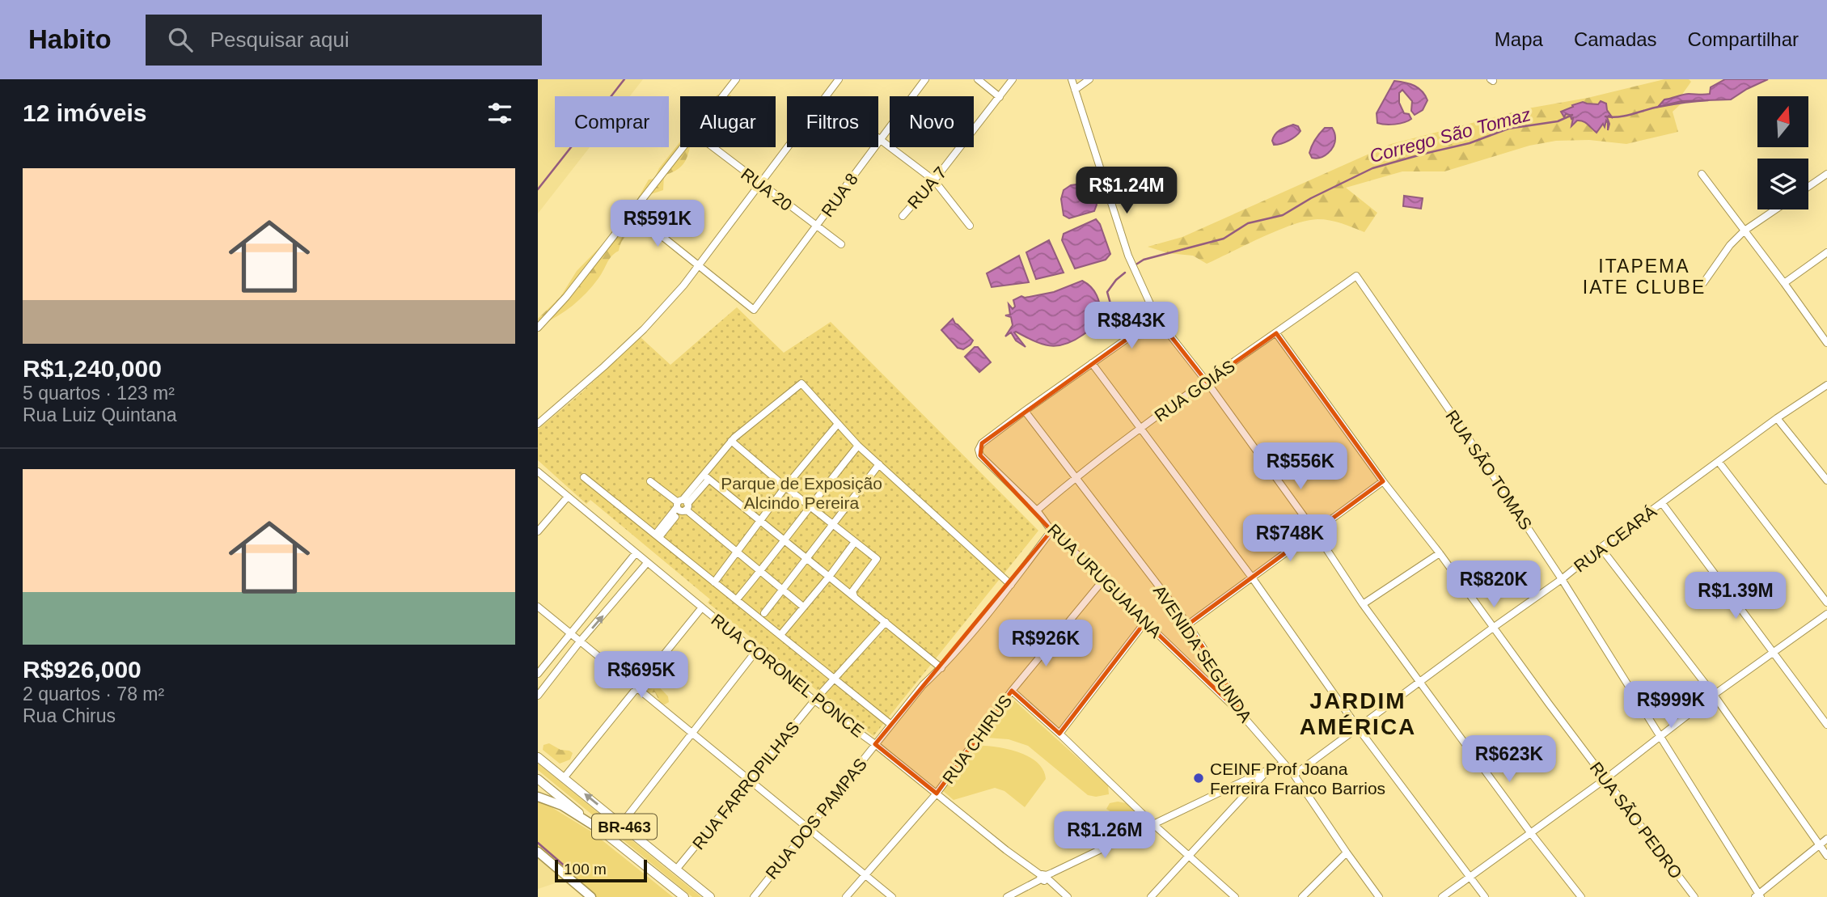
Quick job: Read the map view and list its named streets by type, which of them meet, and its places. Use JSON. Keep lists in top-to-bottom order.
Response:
{
  "streets": {
    "main road": ["BR-463"],
    "street": [
      "RUA 7",
      "RUA 20",
      "RUA 8",
      "RUA GOIÁS",
      "RUA SÃO TOMAS",
      "RUA CEARÁ",
      "RUA URUGUAIANA",
      "AVENIDA SEGUNDA",
      "RUA CORONEL PONCE",
      "RUA CHIRUS",
      "RUA FARROPILHAS",
      "RUA DOS PAMPAS",
      "RUA SÃO PEDRO"
    ]
  },
  "crossings": [
    ["RUA 20", "RUA 8"],
    ["RUA GOIÁS", "RUA SÃO TOMAS"],
    ["RUA GOIÁS", "RUA URUGUAIANA"],
    ["RUA GOIÁS", "AVENIDA SEGUNDA"],
    ["RUA GOIÁS", "RUA SÃO PEDRO"],
    ["RUA SÃO TOMAS", "RUA CEARÁ"],
    ["RUA CEARÁ", "AVENIDA SEGUNDA"],
    ["RUA CEARÁ", "RUA SÃO PEDRO"],
    ["RUA URUGUAIANA", "AVENIDA SEGUNDA"],
    ["RUA URUGUAIANA", "RUA CHIRUS"],
    ["RUA URUGUAIANA", "RUA DOS PAMPAS"],
    ["RUA CORONEL PONCE", "RUA CHIRUS"],
    ["RUA CORONEL PONCE", "RUA FARROPILHAS"],
    ["RUA CORONEL PONCE", "RUA DOS PAMPAS"],
    ["RUA FARROPILHAS", "BR-463"]
  ],
  "districts": ["ITAPEMA IATE CLUBE", "JARDIM AMÉRICA"],
  "water": ["Corrego São Tomaz"],
  "parks": ["Parque de Exposição Alcindo Pereira"],
  "places": ["CEINF Prof Joana Ferreira Franco Barrios"],
  "scale_bar": "100 m",
  "north": "top",
  "page": {
    "header": "Habito",
    "search": "Pesquisar aqui",
    "nav": ["Mapa", "Camadas", "Compartilhar"],
    "heading": "12 imóveis",
    "chip": [
      "Comprar",
      "Alugar",
      "Filtros",
      "Novo"
    ],
    "list": [
      {
        "name": "R$1,240,000",
        "note": "5 quartos · 123 m² · Rua Luiz Quintana"
      },
      {
        "name": "R$926,000",
        "note": "2 quartos · 78 m² · Rua Chirus"
      }
    ],
    "price": [
      "R$1.24M",
      "R$591K",
      "R$843K",
      "R$556K",
      "R$748K",
      "R$820K",
      "R$1.39M",
      "R$926K",
      "R$695K",
      "R$999K",
      "R$623K",
      "R$1.26M"
    ],
    "scale": "100 m"
  }
}
